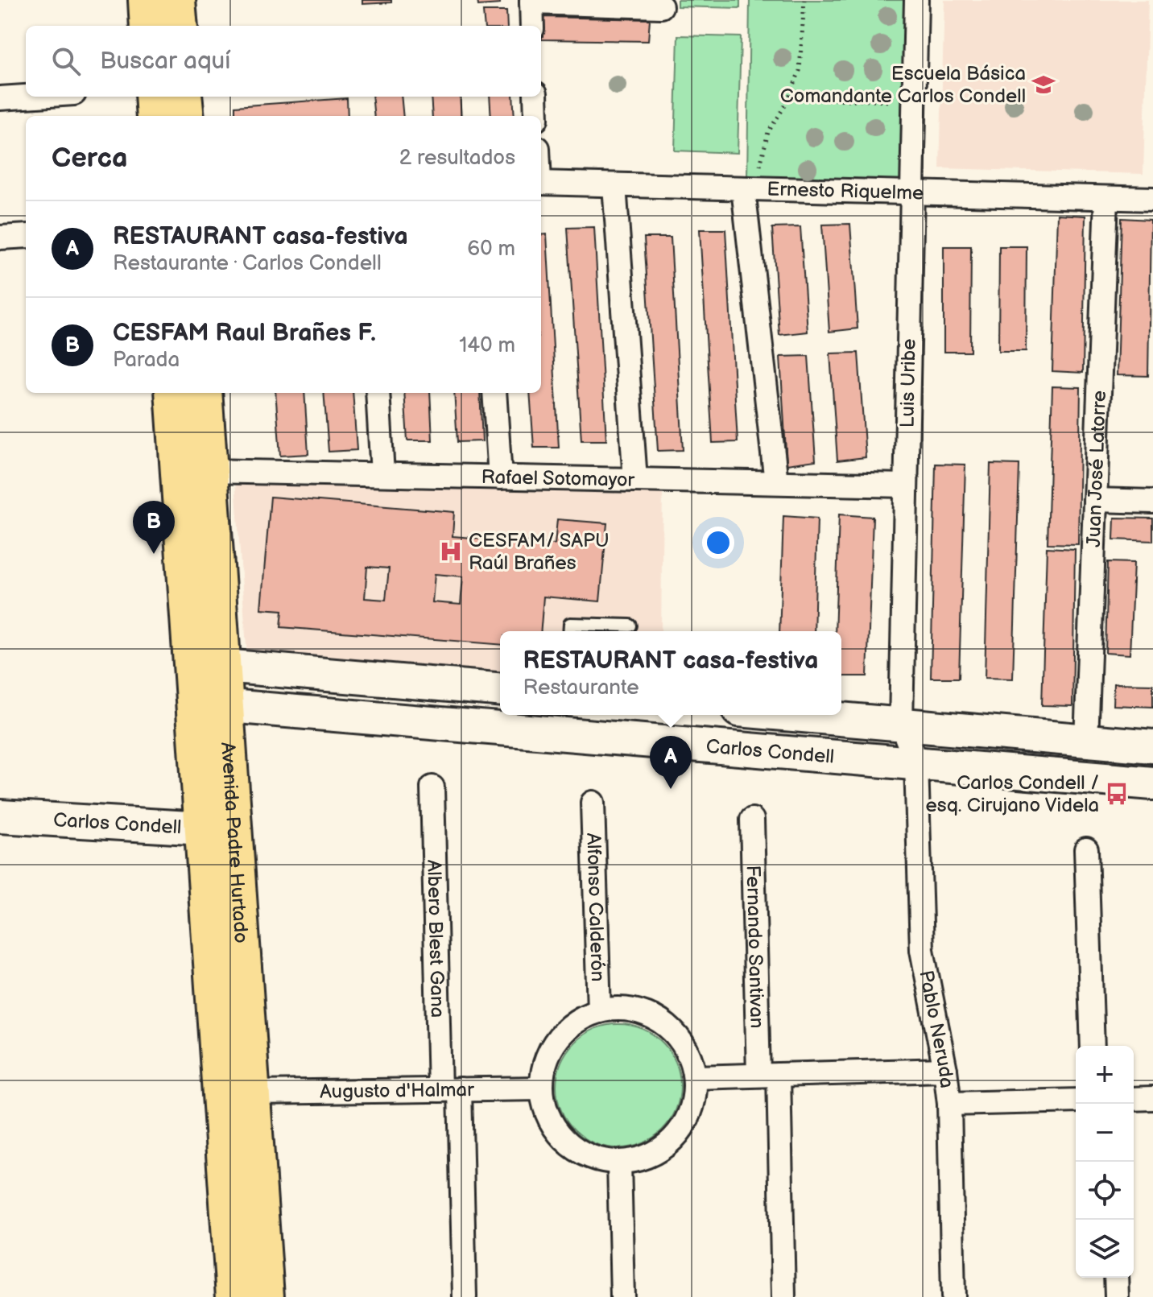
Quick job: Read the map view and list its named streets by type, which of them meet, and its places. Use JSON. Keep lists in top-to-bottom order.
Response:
{
  "streets": {
    "main road": ["Avenida Padre Hurtado"],
    "street": [
      "Ernesto Riquelme",
      "Luis Uribe",
      "Juan José Latorre",
      "Rafael Sotomayor",
      "Carlos Condell",
      "Alfonso Calderón",
      "Albero Blest Gana",
      "Fernando Santivan",
      "Pablo Neruda",
      "Augusto d'Halmar"
    ]
  },
  "crossings": [
    ["Ernesto Riquelme", "Luis Uribe"],
    ["Ernesto Riquelme", "Juan José Latorre"],
    ["Luis Uribe", "Rafael Sotomayor"],
    ["Luis Uribe", "Carlos Condell"],
    ["Luis Uribe", "Pablo Neruda"],
    ["Juan José Latorre", "Carlos Condell"],
    ["Rafael Sotomayor", "Avenida Padre Hurtado"],
    ["Carlos Condell", "Avenida Padre Hurtado"],
    ["Carlos Condell", "Pablo Neruda"],
    ["Avenida Padre Hurtado", "Augusto d'Halmar"],
    ["Alfonso Calderón", "Augusto d'Halmar"],
    ["Albero Blest Gana", "Augusto d'Halmar"]
  ],
  "places": {
    "school or university": ["Escuela Básica Comandante Carlos Condell"],
    "hospital": ["CESFAM/ SAPU Raúl Brañes"],
    "bus stop": ["Carlos Condell / esq. Cirujano Videla"]
  },
  "page": {
    "search": "Buscar aquí",
    "heading": ["Cerca", "2 resultados"],
    "list": [
      {
        "mark": "A",
        "name": "RESTAURANT casa-festiva",
        "note": "Restaurante · Carlos Condell",
        "value": "60 m"
      },
      {
        "mark": "B",
        "name": "CESFAM Raul Brañes F.",
        "note": "Parada",
        "value": "140 m"
      }
    ],
    "pins": ["B", "A"],
    "popup": ["RESTAURANT casa-festiva", "Restaurante"],
    "map_buttons": ["+", "−"]
  }
}
